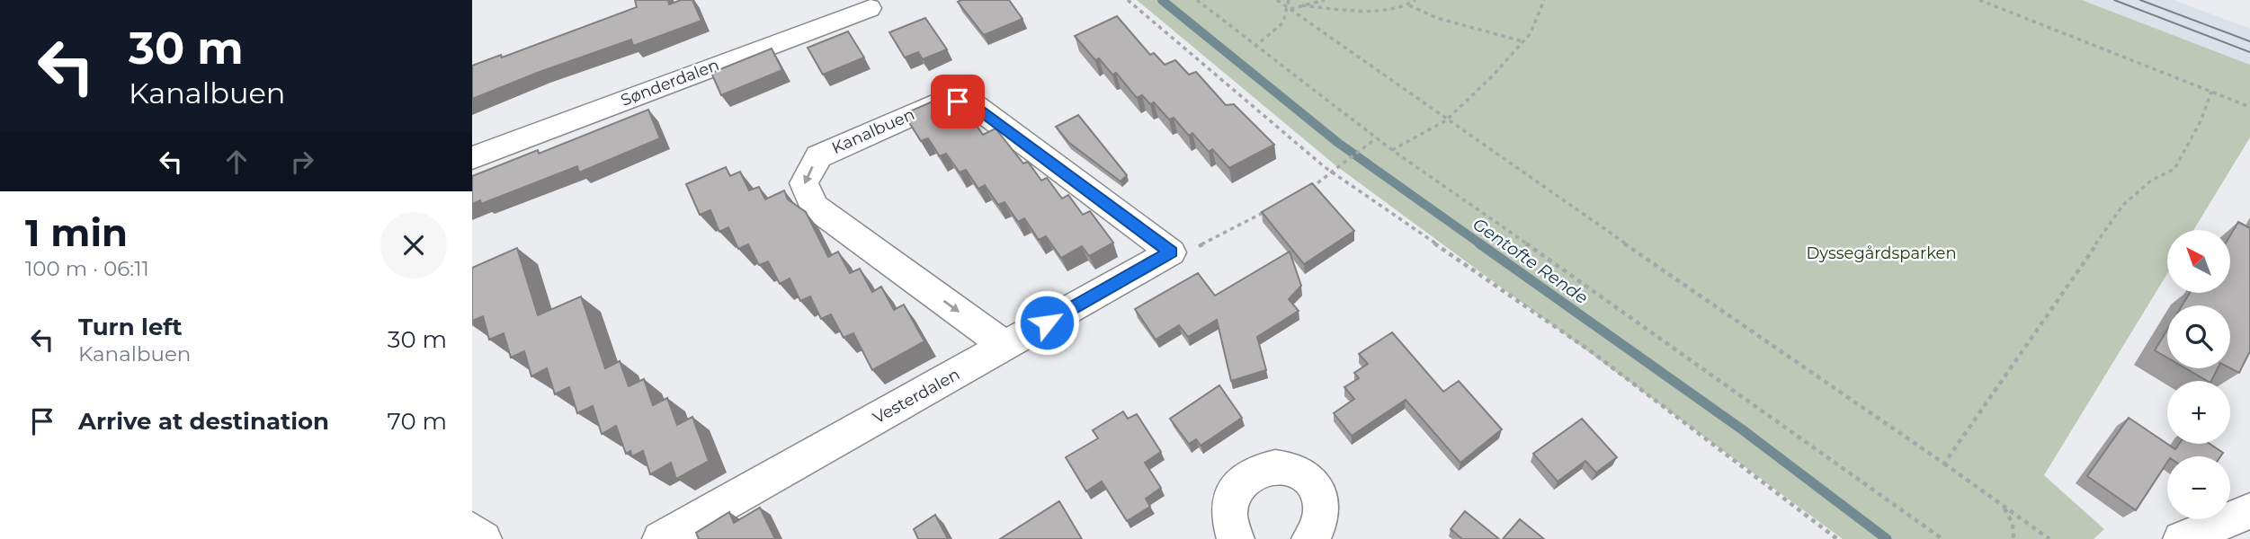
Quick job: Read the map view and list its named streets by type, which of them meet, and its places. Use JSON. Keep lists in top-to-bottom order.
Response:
{
  "streets": {
    "street": ["Sønderdalen", "Kanalbuen", "Vesterdalen"]
  },
  "crossings": [
    ["Kanalbuen", "Vesterdalen"]
  ],
  "water": ["Gentofte Rende"],
  "parks": ["Dyssegårdsparken"],
  "north": "top left",
  "page": {
    "turn": ["30 m", "Kanalbuen"],
    "heading": ["1 min", "100 m · 06:11"],
    "map_buttons": ["+", "−"],
    "list": [
      {
        "name": "Turn left",
        "note": "Kanalbuen",
        "value": "30 m"
      },
      {
        "name": "Arrive at destination",
        "value": "70 m"
      }
    ]
  }
}
